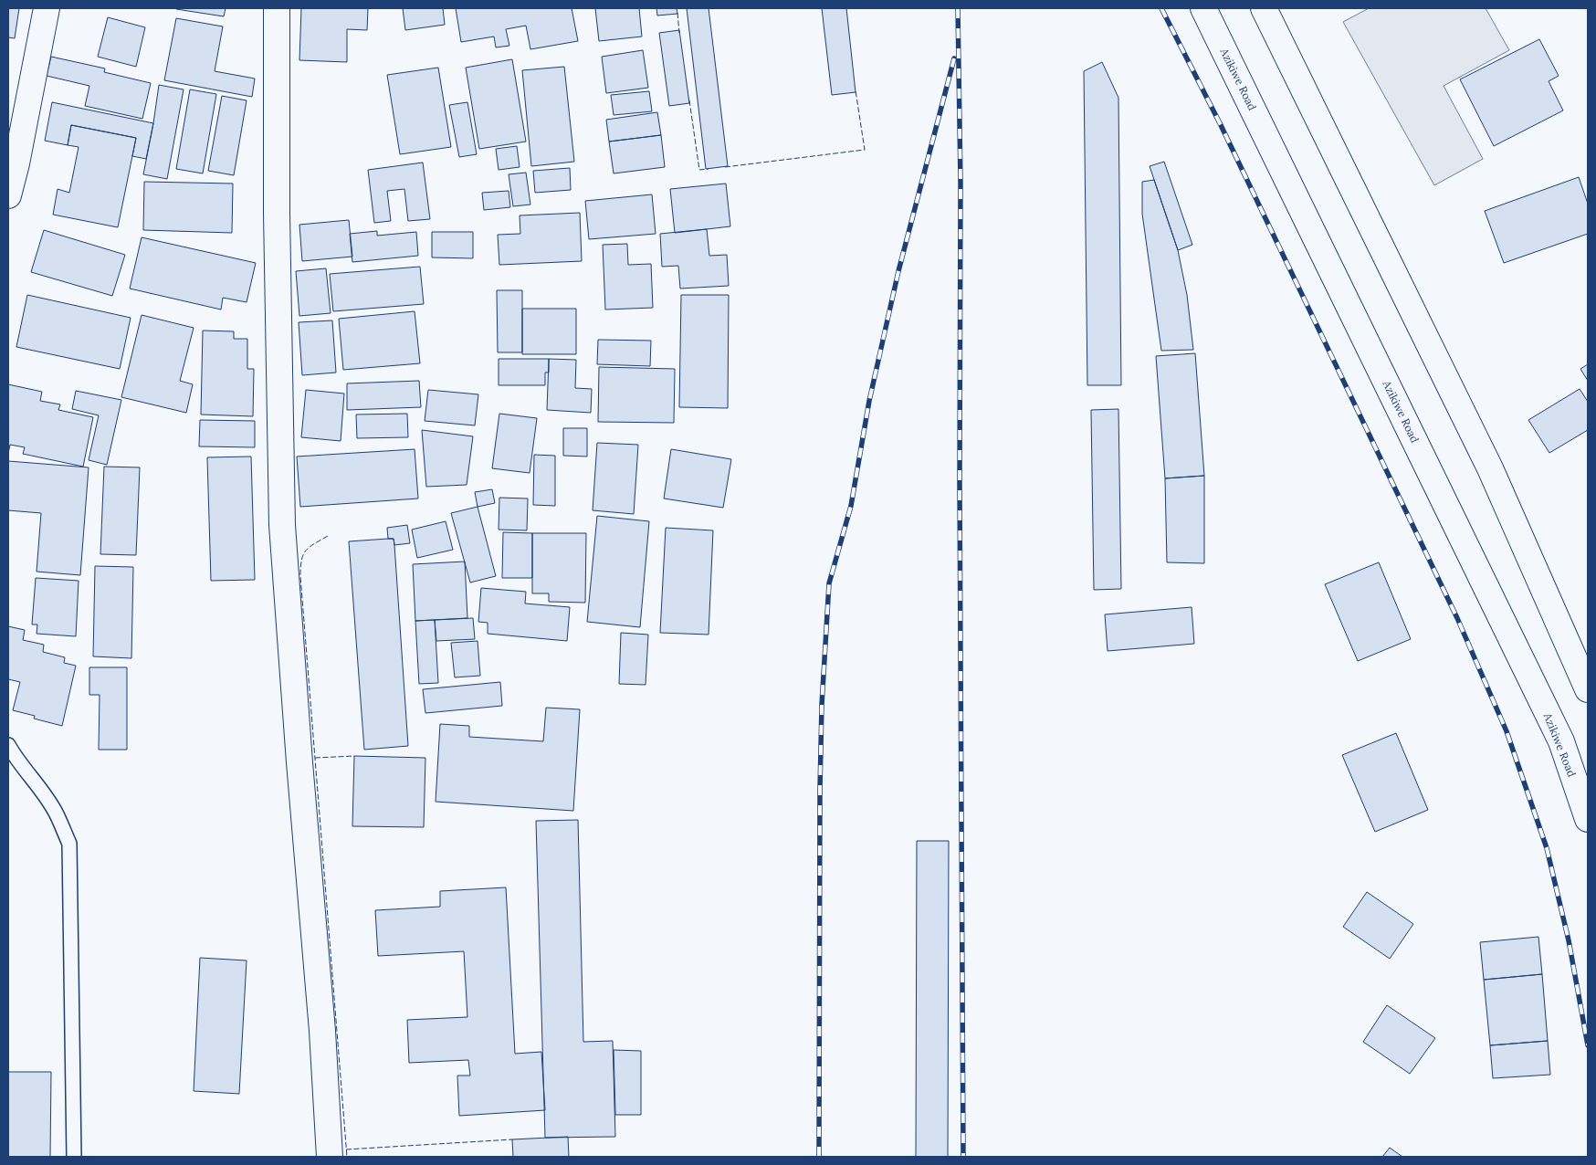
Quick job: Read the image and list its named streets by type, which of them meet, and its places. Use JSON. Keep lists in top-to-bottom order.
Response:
{
  "streets": {
    "main road": ["Azikiwe Road"]
  }
}
